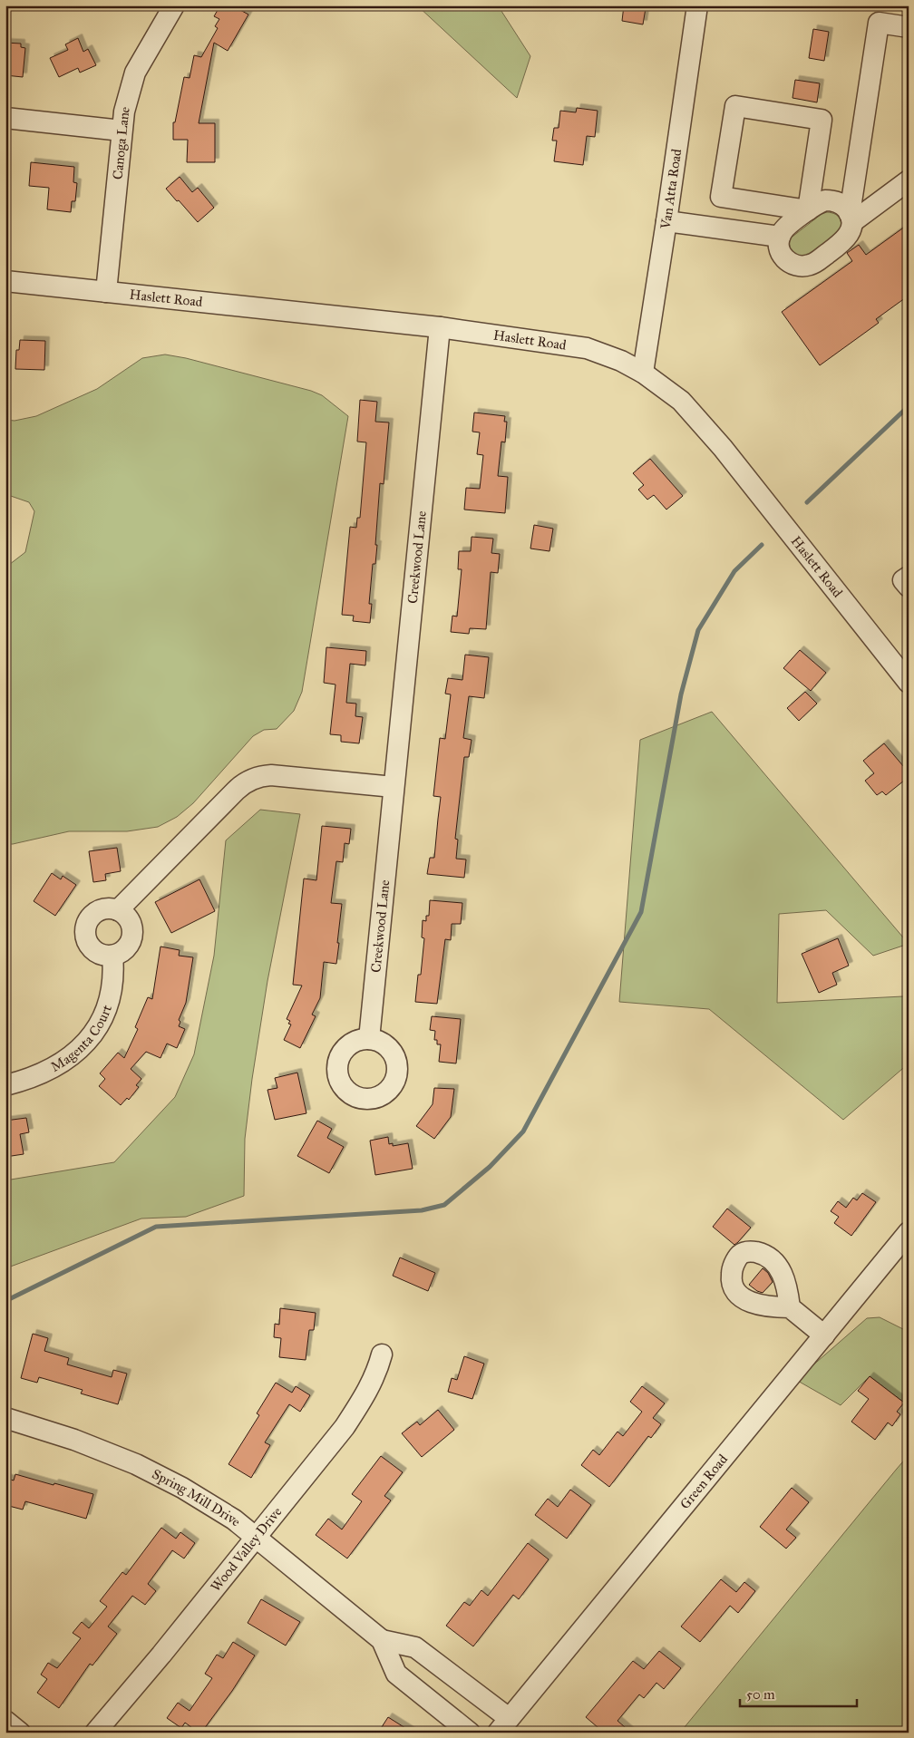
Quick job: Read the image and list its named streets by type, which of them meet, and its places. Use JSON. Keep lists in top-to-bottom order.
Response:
{
  "streets": {
    "street": [
      "Canoga Lane",
      "Van Atta Road",
      "Haslett Road",
      "Creekwood Lane",
      "Magenta Court",
      "Green Road",
      "Spring Mill Drive",
      "Wood Valley Drive"
    ]
  },
  "crossings": [
    ["Canoga Lane", "Haslett Road"],
    ["Van Atta Road", "Haslett Road"],
    ["Haslett Road", "Creekwood Lane"],
    ["Green Road", "Spring Mill Drive"],
    ["Spring Mill Drive", "Wood Valley Drive"]
  ],
  "scale_bar": "50 m"
}
